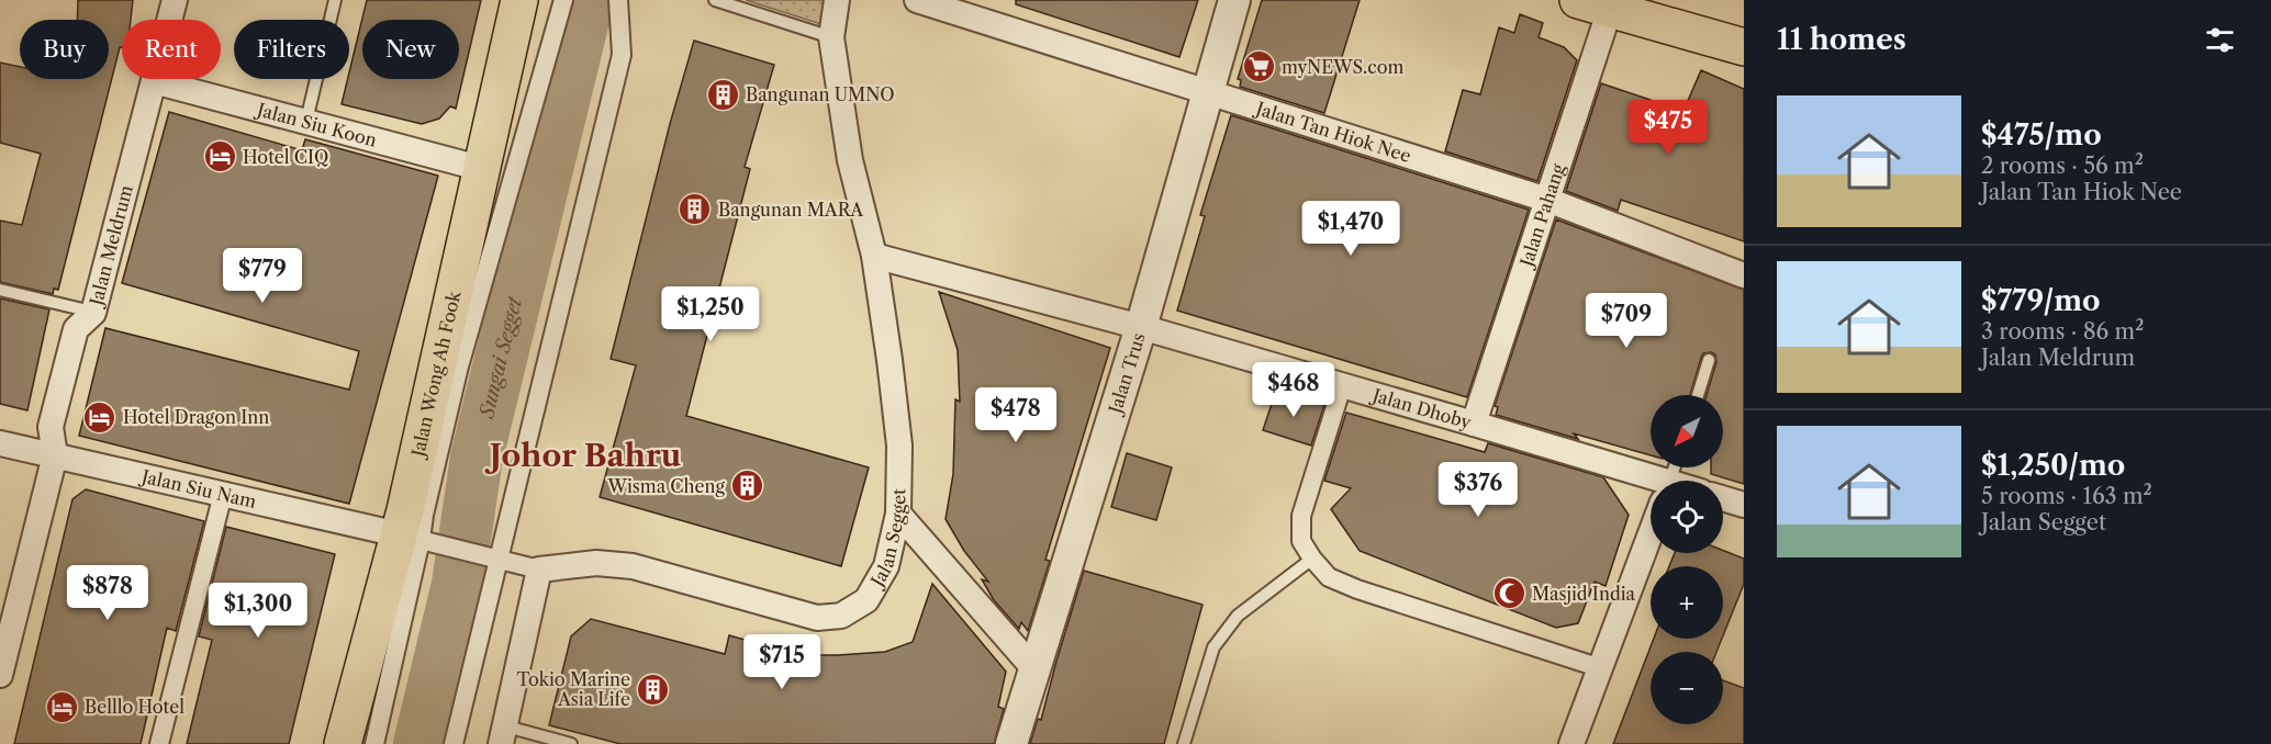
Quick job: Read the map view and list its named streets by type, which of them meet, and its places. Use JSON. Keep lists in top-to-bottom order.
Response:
{
  "streets": {
    "main road": ["Jalan Wong Ah Fook"],
    "street": [
      "Jalan Siu Koon",
      "Jalan Tan Hiok Nee",
      "Jalan Pahang",
      "Jalan Meldrum",
      "Jalan Trus",
      "Jalan Dhoby",
      "Jalan Siu Nam",
      "Jalan Segget"
    ]
  },
  "crossings": [
    ["Jalan Siu Koon", "Jalan Meldrum"],
    ["Jalan Siu Koon", "Jalan Wong Ah Fook"],
    ["Jalan Tan Hiok Nee", "Jalan Pahang"],
    ["Jalan Tan Hiok Nee", "Jalan Trus"],
    ["Jalan Pahang", "Jalan Dhoby"],
    ["Jalan Meldrum", "Jalan Siu Nam"],
    ["Jalan Wong Ah Fook", "Jalan Siu Nam"],
    ["Jalan Trus", "Jalan Dhoby"],
    ["Jalan Dhoby", "Jalan Segget"]
  ],
  "districts": ["Johor Bahru"],
  "water": ["Sungai Segget"],
  "places": {
    "supermarket": ["myNEWS.com"],
    "building": [
      "Bangunan UMNO",
      "Bangunan MARA",
      "Wisma Cheng",
      "Tokio Marine Asia Life"
    ],
    "hotel": ["Hotel CIQ", "Hotel Dragon Inn", "Belllo Hotel"],
    "mosque": ["Masjid India"]
  },
  "north": "bottom left",
  "page": {
    "heading": "11 homes",
    "chip": [
      "Buy",
      "Rent",
      "Filters",
      "New"
    ],
    "list": [
      {
        "name": "$475/mo",
        "note": "2 rooms · 56 m² · Jalan Tan Hiok Nee"
      },
      {
        "name": "$779/mo",
        "note": "3 rooms · 86 m² · Jalan Meldrum"
      },
      {
        "name": "$1,250/mo",
        "note": "5 rooms · 163 m² · Jalan Segget"
      }
    ],
    "price": [
      "$475",
      "$1,470",
      "$779",
      "$1,250",
      "$709",
      "$468",
      "$478",
      "$376",
      "$878",
      "$1,300",
      "$715"
    ],
    "map_buttons": ["+", "−"]
  }
}
